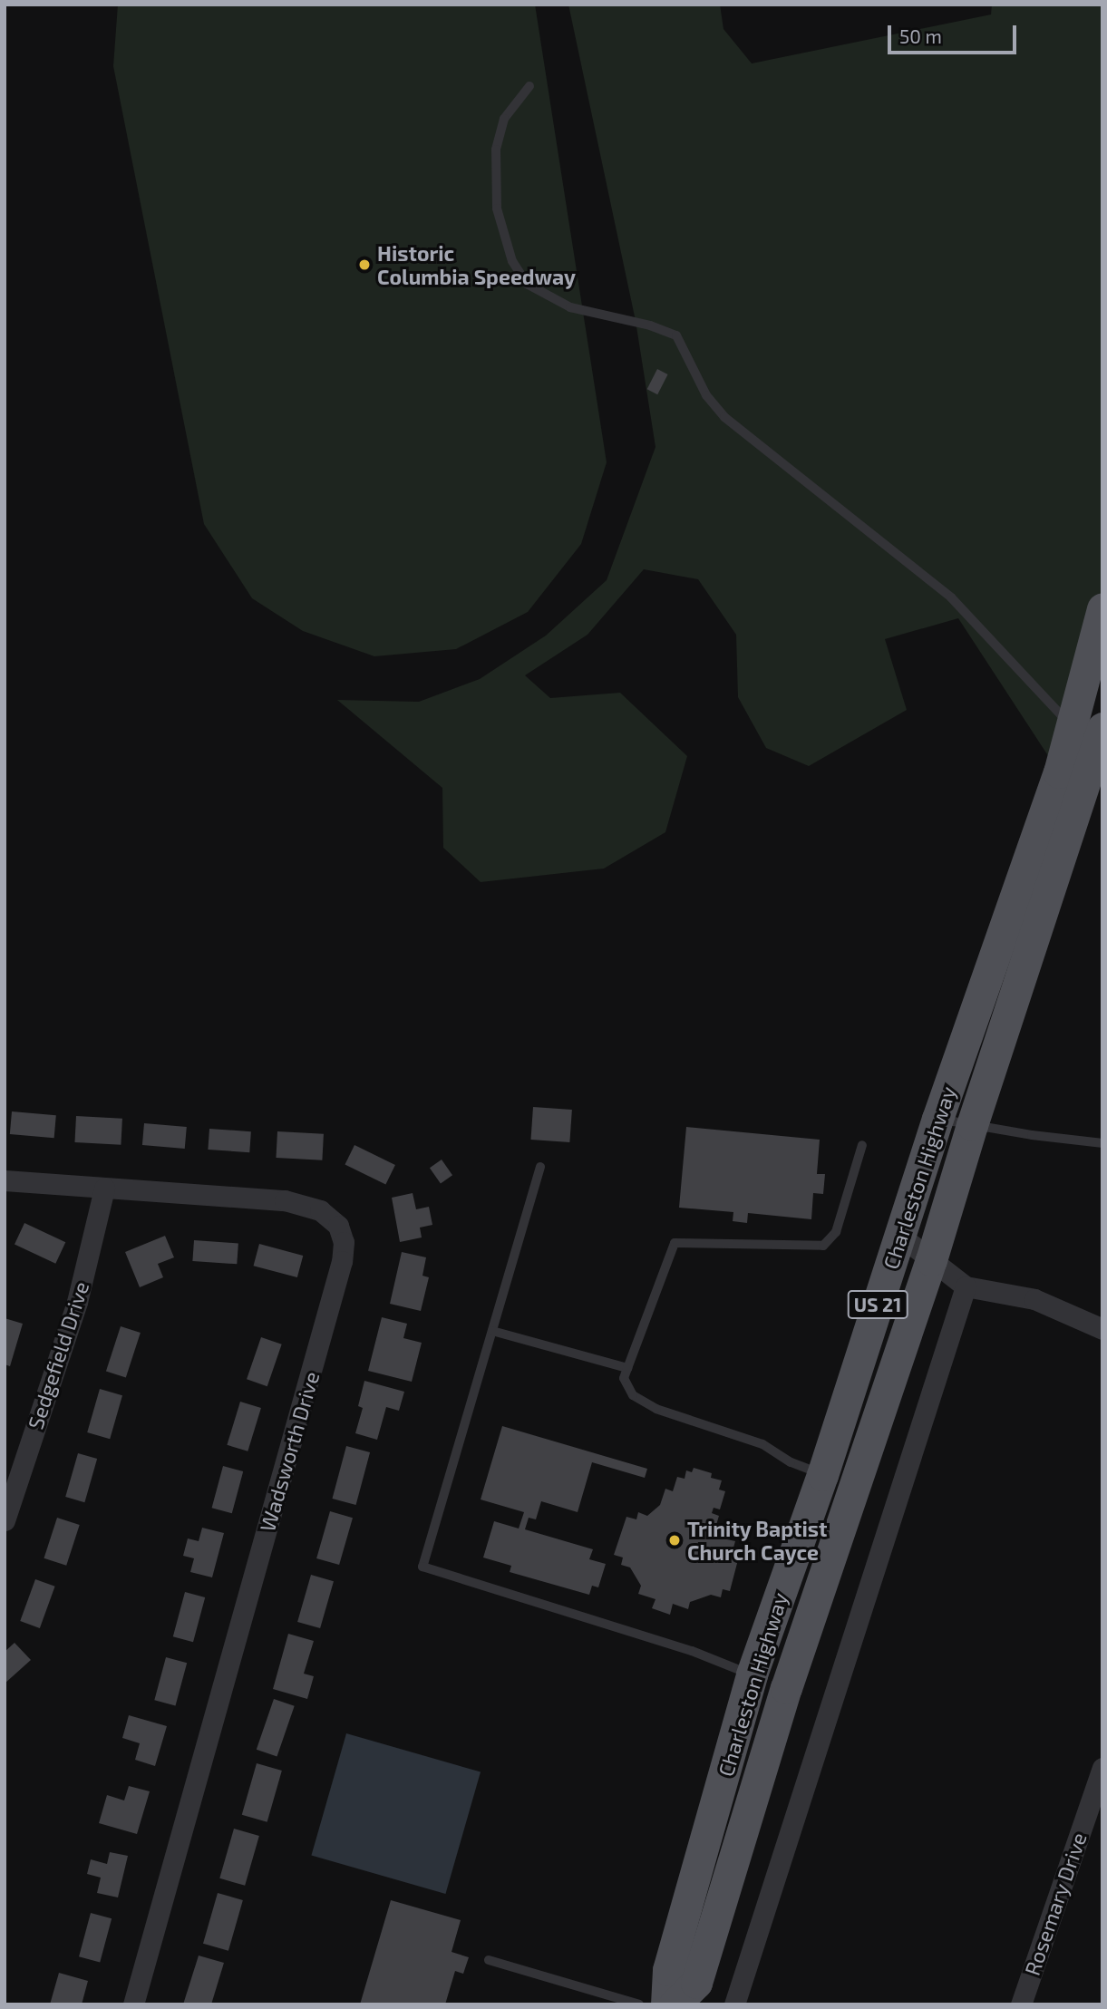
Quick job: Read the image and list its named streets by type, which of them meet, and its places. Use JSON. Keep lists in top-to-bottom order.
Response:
{
  "streets": {
    "main road": ["Charleston Highway", "US 21"],
    "street": ["Sedgefield Drive", "Wadsworth Drive", "Rosemary Drive"]
  },
  "crossings": [
    ["Sedgefield Drive", "Wadsworth Drive"]
  ],
  "places": ["Historic Columbia Speedway", "Trinity Baptist Church Cayce"],
  "scale_bar": "50 m"
}
